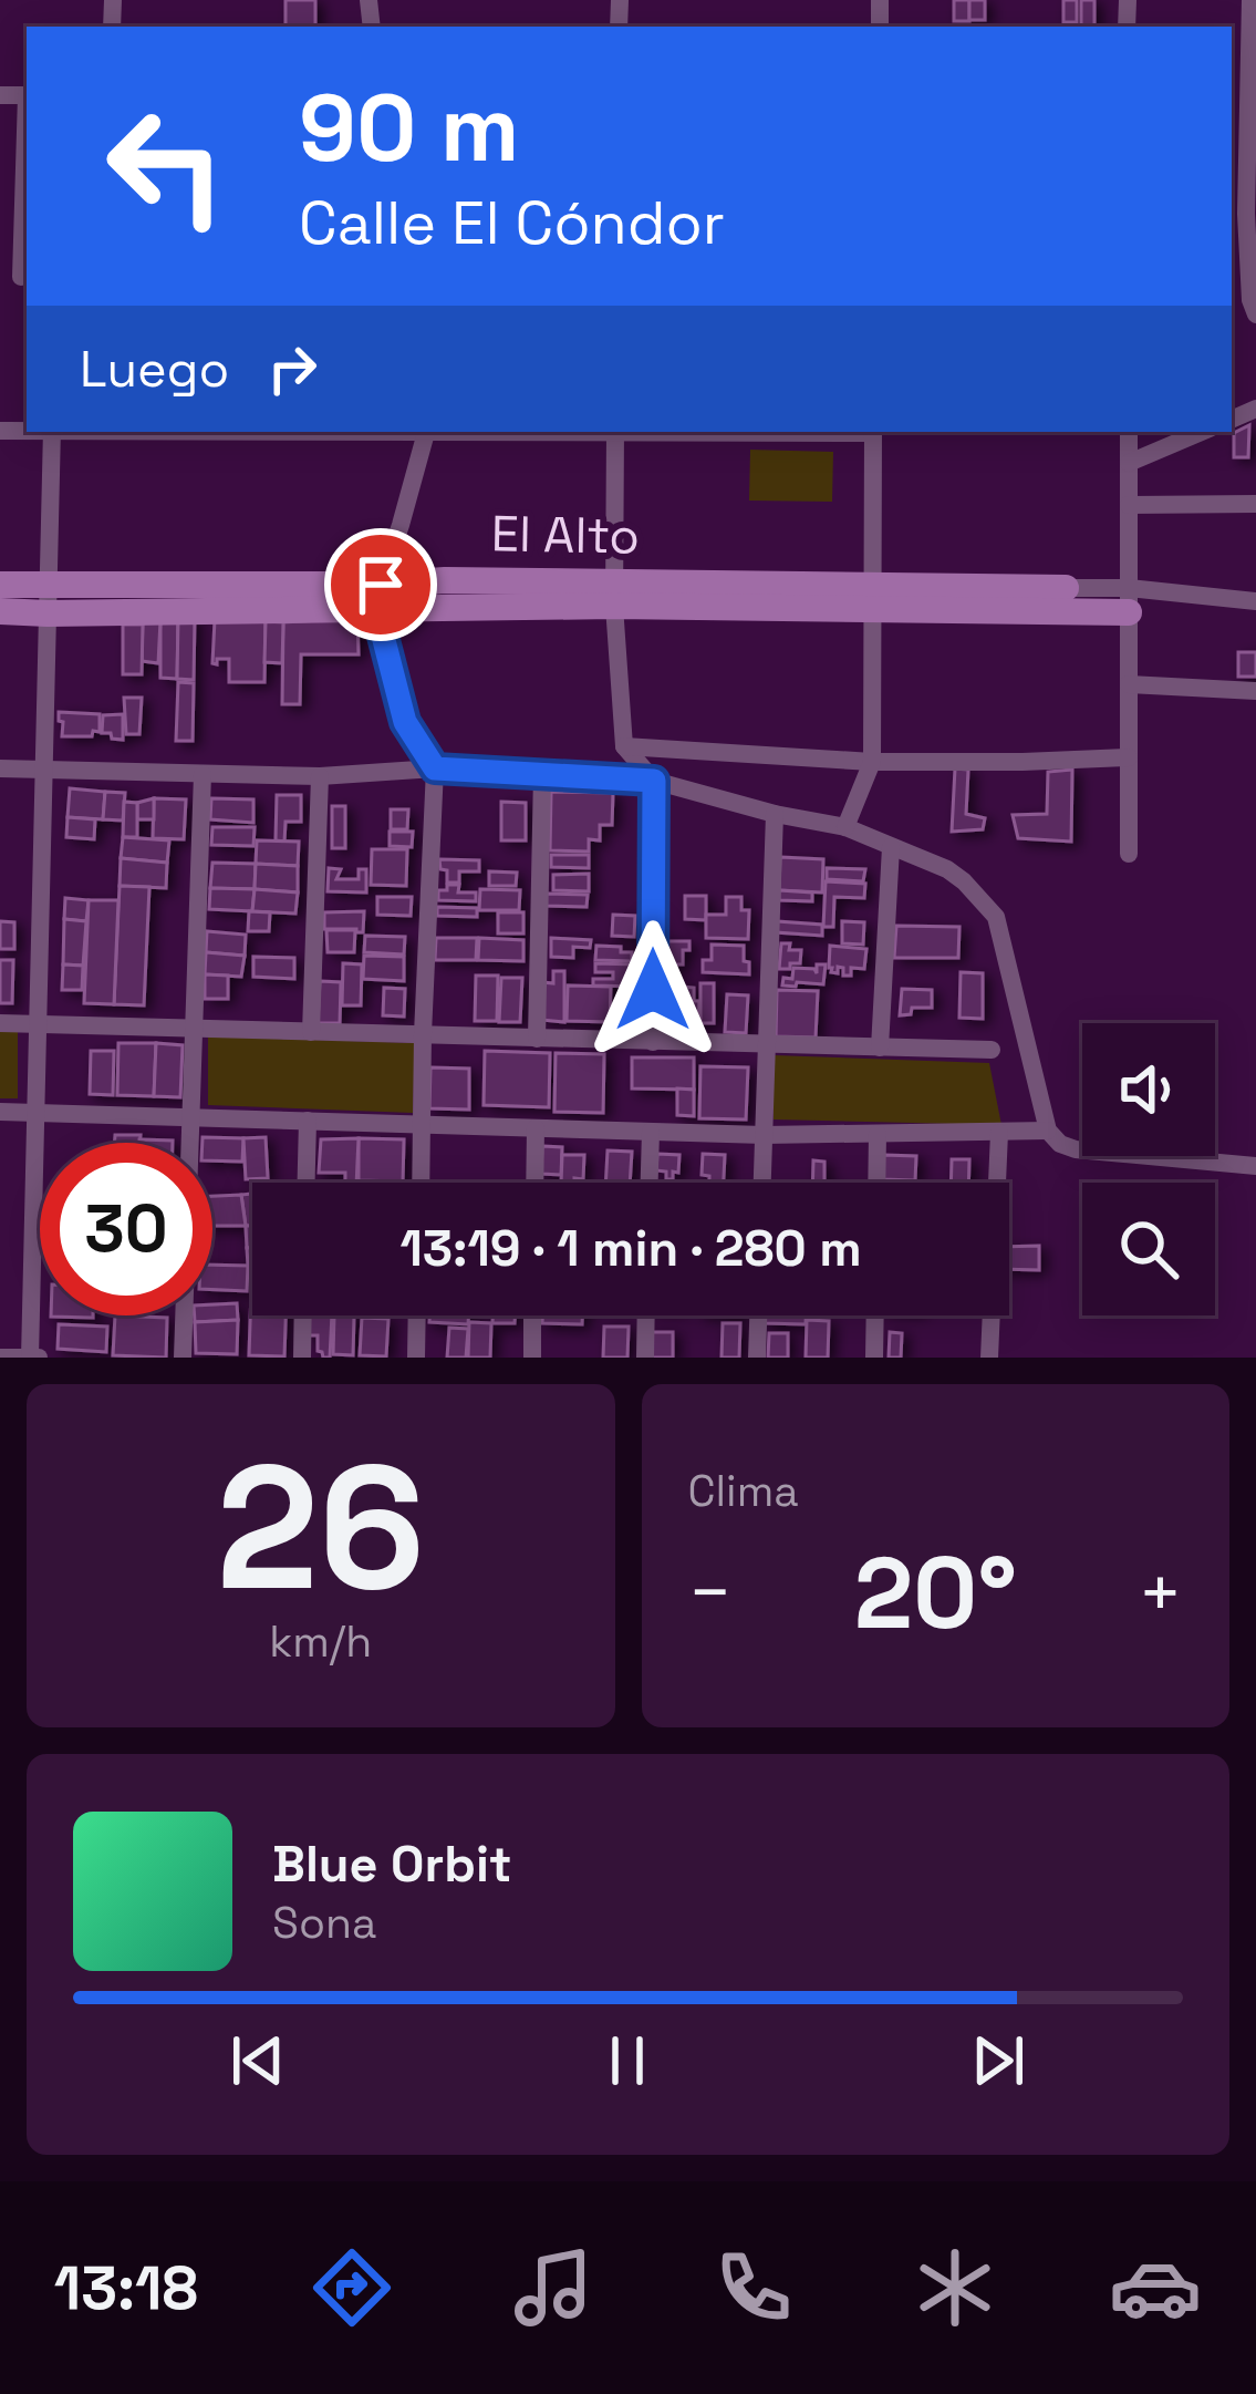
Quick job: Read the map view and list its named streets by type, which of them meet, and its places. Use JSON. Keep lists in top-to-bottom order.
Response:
{
  "streets": {
    "street": ["El Alto"]
  },
  "page": {
    "turn": ["90 m", "Calle El Cóndor"],
    "then": "Luego",
    "limit": "30",
    "trip": "13:19 · 1 min · 280 m",
    "tile": [
      ["26", "km/h"],
      "Clima"
    ],
    "heat": ["−", "20°", "+"],
    "song": ["Blue Orbit", "Sona"],
    "tabs": "13:18"
  }
}
